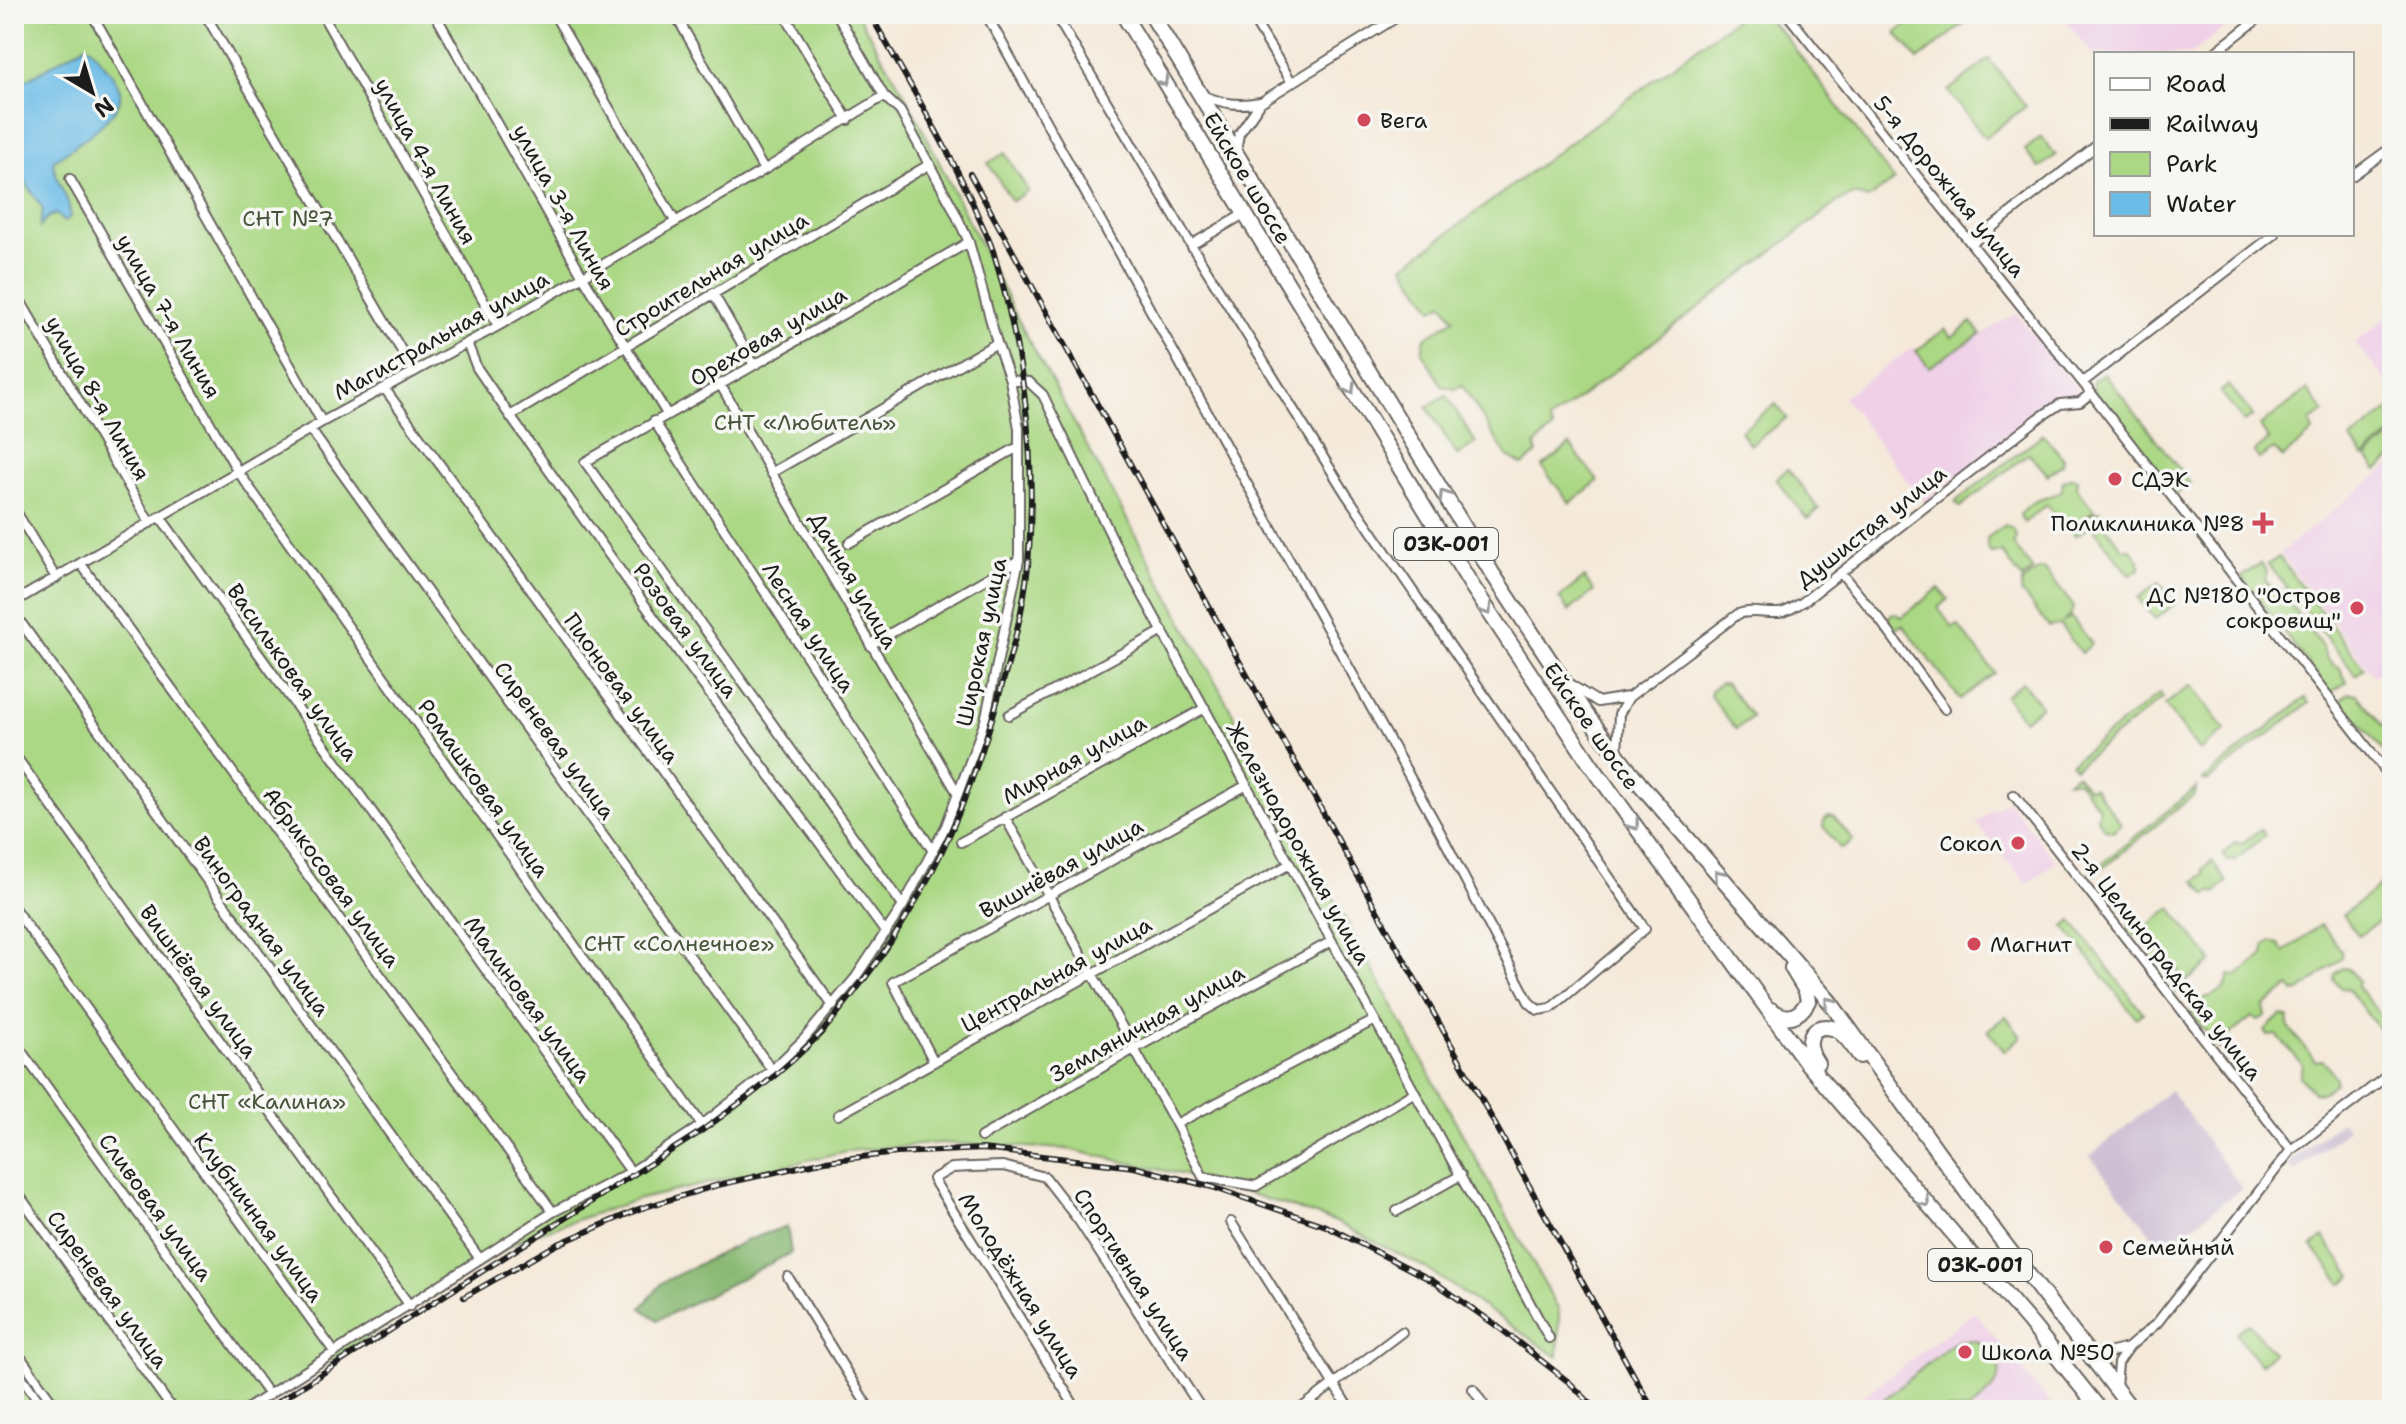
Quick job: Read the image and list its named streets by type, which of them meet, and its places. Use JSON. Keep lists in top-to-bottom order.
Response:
{
  "streets": {
    "main road": ["Ейское шоссе", "03К-001"],
    "street": [
      "улица 4-я Линия",
      "5-я Дорожная улица",
      "улица 3-я Линия",
      "Строительная улица",
      "улица 7-я Линия",
      "Магистральная улица",
      "Ореховая улица",
      "улица 8-я Линия",
      "Душистая улица",
      "Дачная улица",
      "Лесная улица",
      "Розовая улица",
      "Широкая улица",
      "Васильковая улица",
      "Пионовая улица",
      "Сиреневая улица",
      "Мирная улица",
      "Ромашковая улица",
      "Железнодорожная улица",
      "Вишнёвая улица",
      "Абрикосовая улица",
      "Виноградная улица",
      "2-я Целиноградская улица",
      "Центральная улица",
      "Малиновая улица",
      "Земляничная улица",
      "Сливовая улица",
      "Клубничная улица",
      "Спортивная улица",
      "Молодёжная улица"
    ]
  },
  "crossings": [
    ["улица 4-я Линия", "Магистральная улица"],
    ["Ейское шоссе", "03К-001"],
    ["5-я Дорожная улица", "Душистая улица"],
    ["улица 3-я Линия", "Строительная улица"],
    ["улица 3-я Линия", "Магистральная улица"],
    ["улица 3-я Линия", "Ореховая улица"],
    ["Строительная улица", "Розовая улица"],
    ["Строительная улица", "Широкая улица"],
    ["улица 7-я Линия", "Магистральная улица"],
    ["улица 7-я Линия", "Ромашковая улица"],
    ["Магистральная улица", "улица 8-я Линия"],
    ["Магистральная улица", "Розовая улица"],
    ["Магистральная улица", "Широкая улица"],
    ["Магистральная улица", "Васильковая улица"],
    ["Магистральная улица", "Пионовая улица"],
    ["Магистральная улица", "Сиреневая улица"],
    ["Магистральная улица", "Ромашковая улица"],
    ["Магистральная улица", "Абрикосовая улица"],
    ["Ореховая улица", "Дачная улица"],
    ["Ореховая улица", "Лесная улица"],
    ["Ореховая улица", "Широкая улица"],
    ["Дачная улица", "Широкая улица"],
    ["Лесная улица", "Широкая улица"],
    ["Розовая улица", "Широкая улица"],
    ["Широкая улица", "Пионовая улица"],
    ["Широкая улица", "Сиреневая улица"],
    ["Широкая улица", "Ромашковая улица"],
    ["Широкая улица", "Железнодорожная улица"],
    ["Широкая улица", "Вишнёвая улица"],
    ["Широкая улица", "Абрикосовая улица"],
    ["Широкая улица", "Виноградная улица"],
    ["Широкая улица", "Малиновая улица"],
    ["Широкая улица", "Сливовая улица"],
    ["Широкая улица", "Клубничная улица"],
    ["Васильковая улица", "Малиновая улица"],
    ["Мирная улица", "Железнодорожная улица"],
    ["Железнодорожная улица", "Вишнёвая улица"],
    ["Железнодорожная улица", "Центральная улица"],
    ["Железнодорожная улица", "Земляничная улица"],
    ["Вишнёвая улица", "Центральная улица"],
    ["Спортивная улица", "Молодёжная улица"]
  ],
  "parks": [
    "СНТ №7",
    "СНТ «Любитель»",
    "СНТ «Солнечное»",
    "СНТ «Калина»"
  ],
  "places": {
    "other": [
      "Вега",
      "СДЭК",
      "ДС №180 \"Остров сокровищ\"",
      "Сокол",
      "Магнит",
      "Семейный",
      "Школа №50"
    ],
    "health": ["Поликлиника №8"]
  },
  "legend": [
    "Road",
    "Railway",
    "Park",
    "Water"
  ],
  "north": "bottom right"
}
